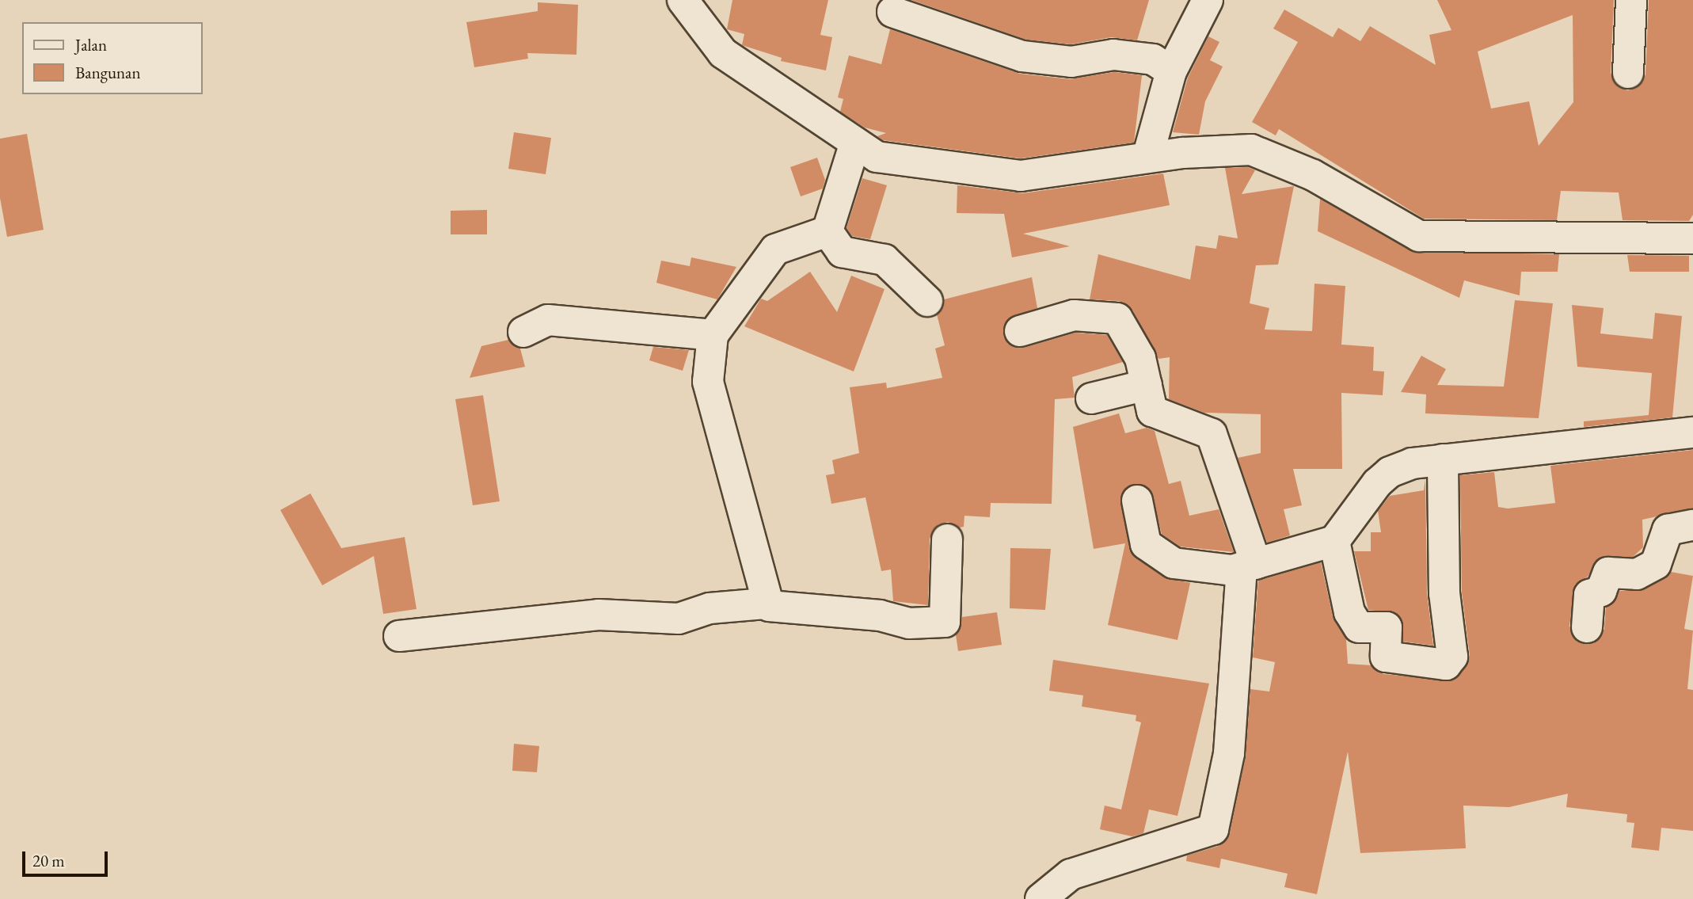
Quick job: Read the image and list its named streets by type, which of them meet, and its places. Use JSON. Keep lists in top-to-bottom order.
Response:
{
  "legend": ["Jalan", "Bangunan"],
  "scale_bar": "20 m"
}
